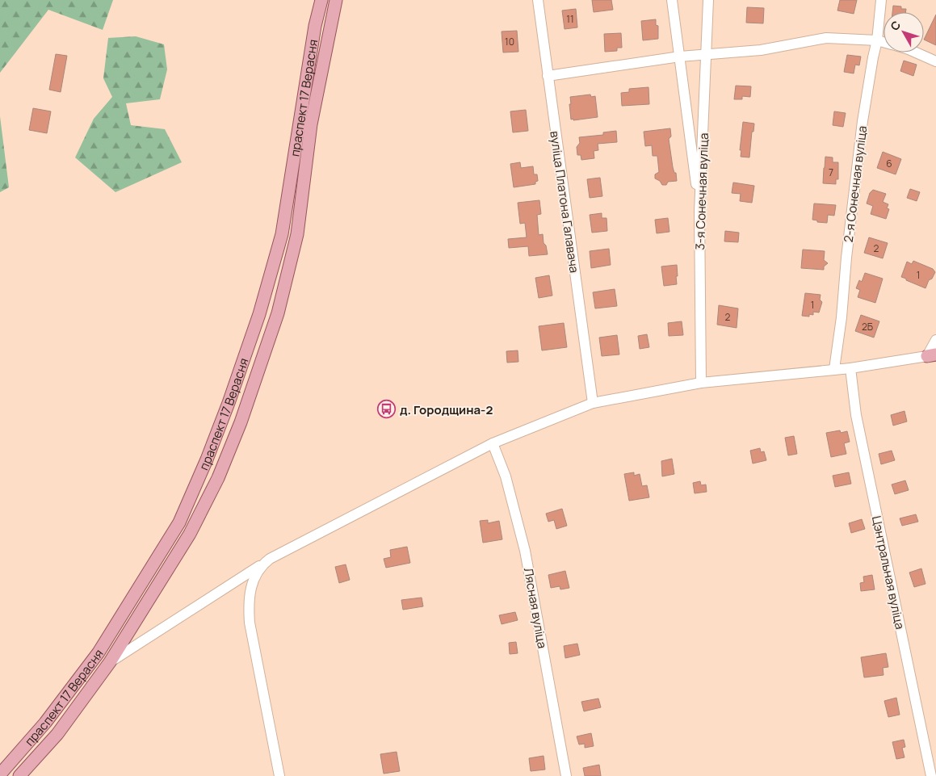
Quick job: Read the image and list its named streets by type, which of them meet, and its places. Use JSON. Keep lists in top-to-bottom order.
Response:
{
  "streets": {
    "main road": ["праспект 17 Верасня"],
    "street": [
      "2-я Сонечная вуліца",
      "3-я Сонечная вуліца",
      "вуліца Платона Галавача",
      "Цэнтральная вуліца",
      "Лясная вуліца"
    ]
  },
  "places": {
    "bus stop": ["д. Городщина-2"]
  },
  "house_numbers": [
    "11",
    "10",
    "6",
    "7",
    "2",
    "1",
    "1",
    "2",
    "2Б"
  ],
  "north": "top left"
}
